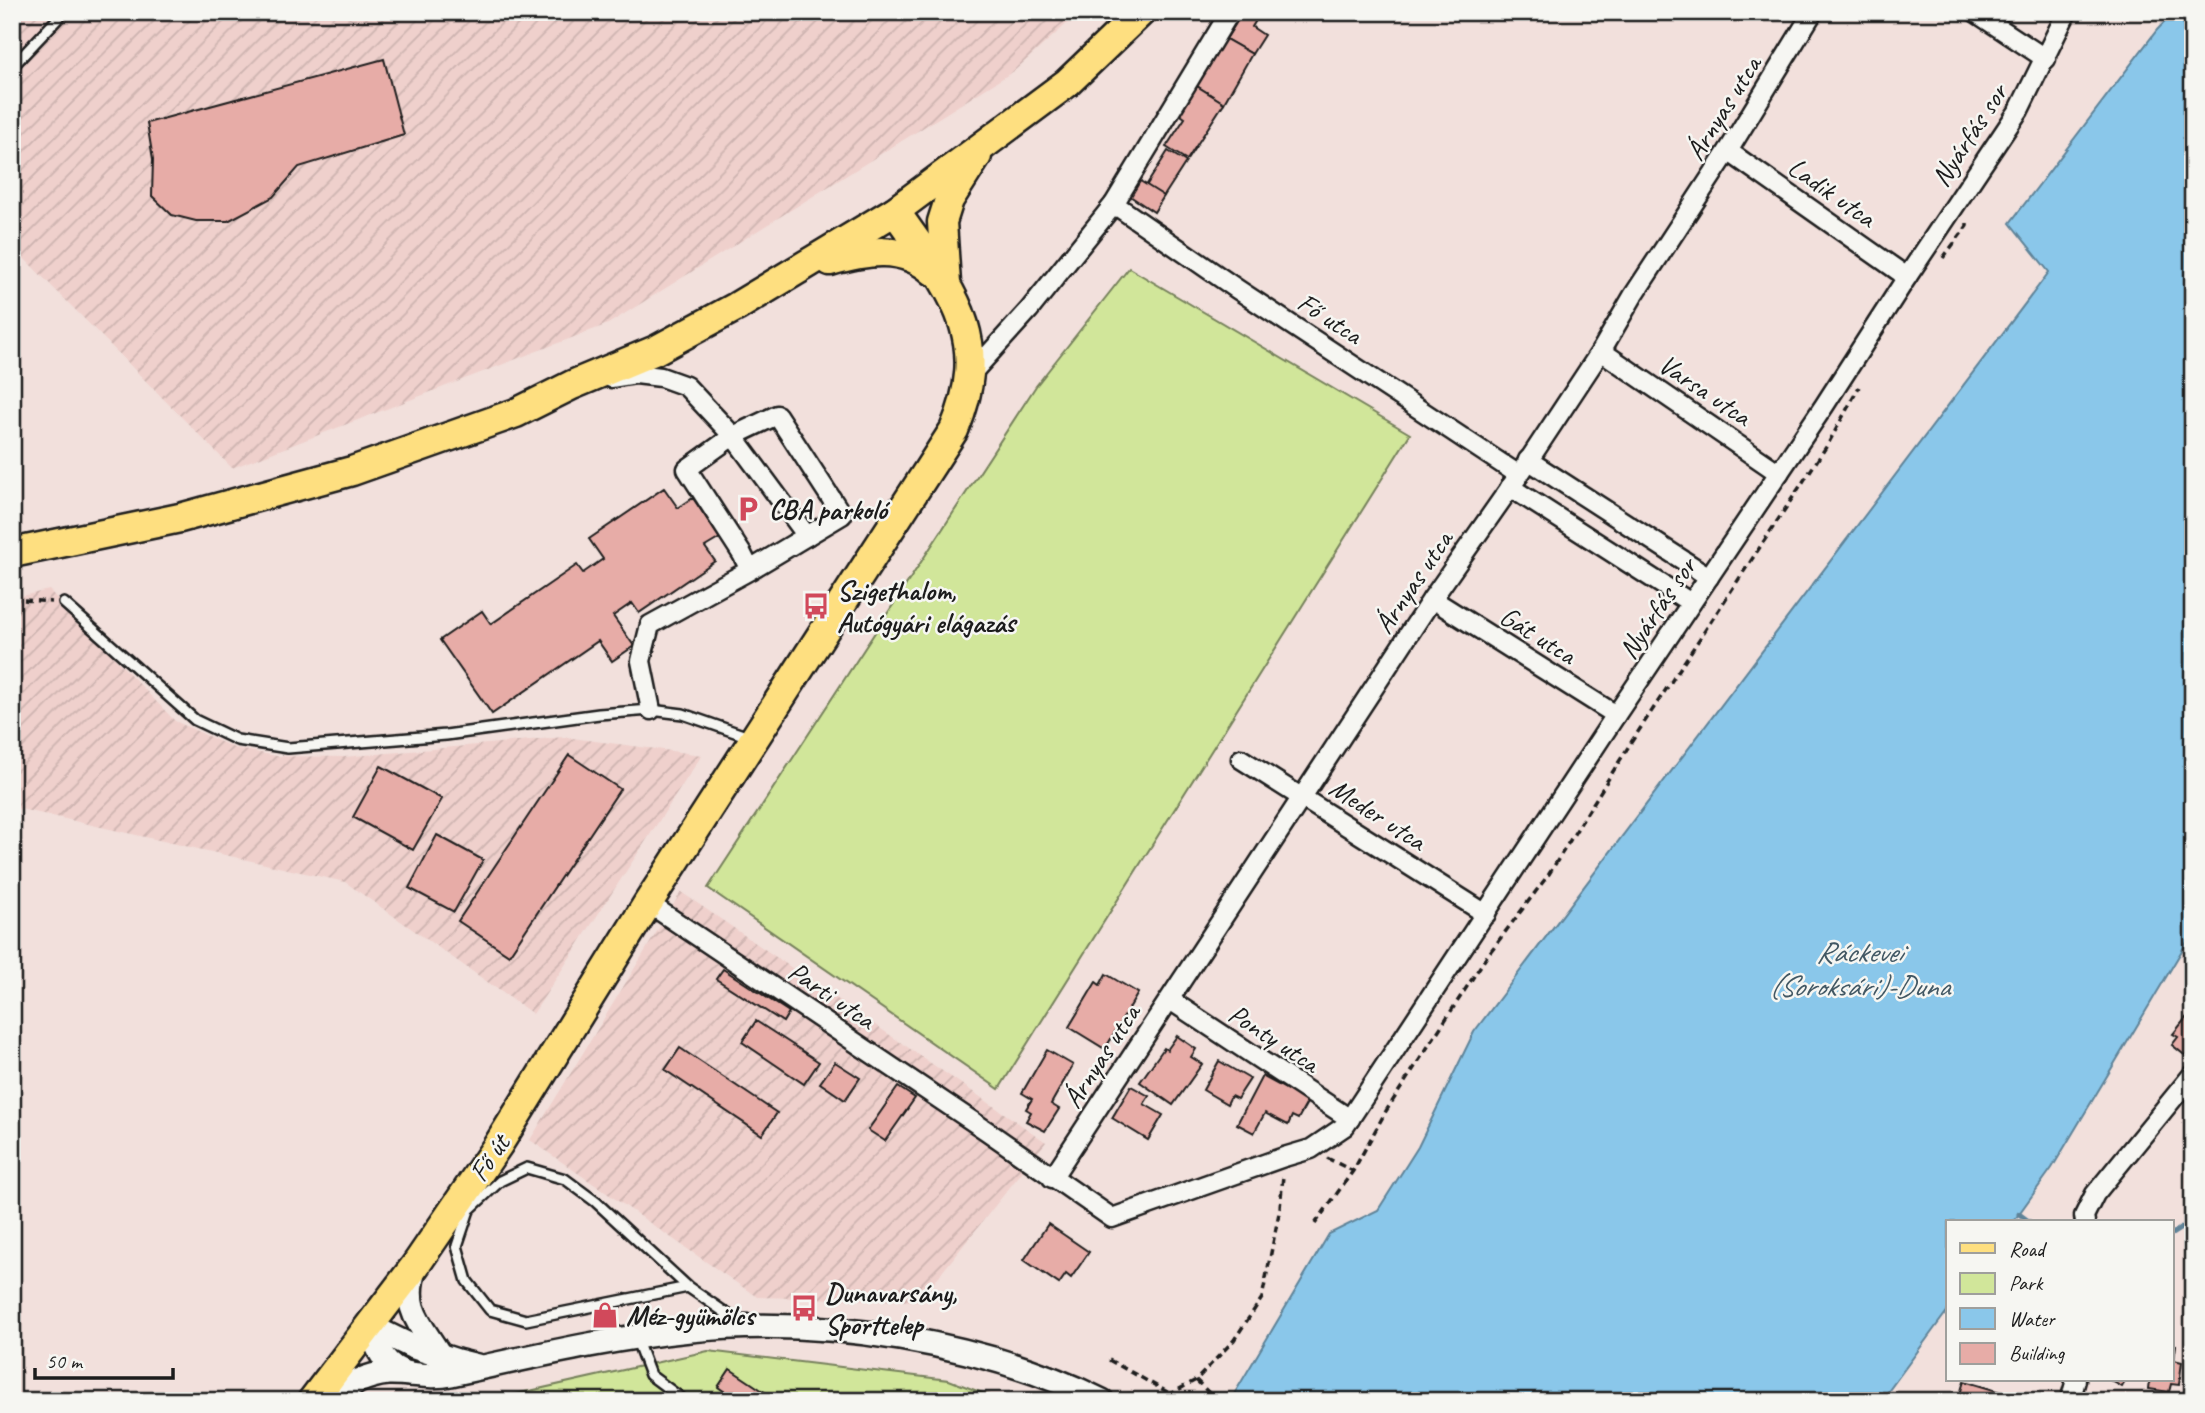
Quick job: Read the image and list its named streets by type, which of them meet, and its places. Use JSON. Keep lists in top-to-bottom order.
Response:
{
  "streets": {
    "main road": ["Fő út"],
    "street": [
      "Árnyas utca",
      "Nyárfás sor",
      "Ladik utca",
      "Fő utca",
      "Varsa utca",
      "Gát utca",
      "Meder utca",
      "Parti utca",
      "Ponty utca"
    ]
  },
  "crossings": [
    ["Árnyas utca", "Nyárfás sor"],
    ["Árnyas utca", "Ladik utca"],
    ["Árnyas utca", "Fő utca"],
    ["Árnyas utca", "Varsa utca"],
    ["Árnyas utca", "Gát utca"],
    ["Árnyas utca", "Meder utca"],
    ["Árnyas utca", "Parti utca"],
    ["Árnyas utca", "Ponty utca"],
    ["Nyárfás sor", "Ladik utca"],
    ["Nyárfás sor", "Fő utca"],
    ["Nyárfás sor", "Varsa utca"],
    ["Nyárfás sor", "Gát utca"],
    ["Nyárfás sor", "Meder utca"],
    ["Nyárfás sor", "Parti utca"],
    ["Nyárfás sor", "Ponty utca"],
    ["Parti utca", "Fő út"]
  ],
  "water": ["Ráckevei (Soroksári)-Duna"],
  "places": {
    "parking": ["CBA parkoló"],
    "bus stop": ["Szigethalom, Autógyári elágazás", "Dunavarsány, Sporttelep"],
    "shop": ["Méz-gyümölcs"]
  },
  "legend": [
    "Road",
    "Park",
    "Water",
    "Building"
  ],
  "scale_bar": "50 m"
}
